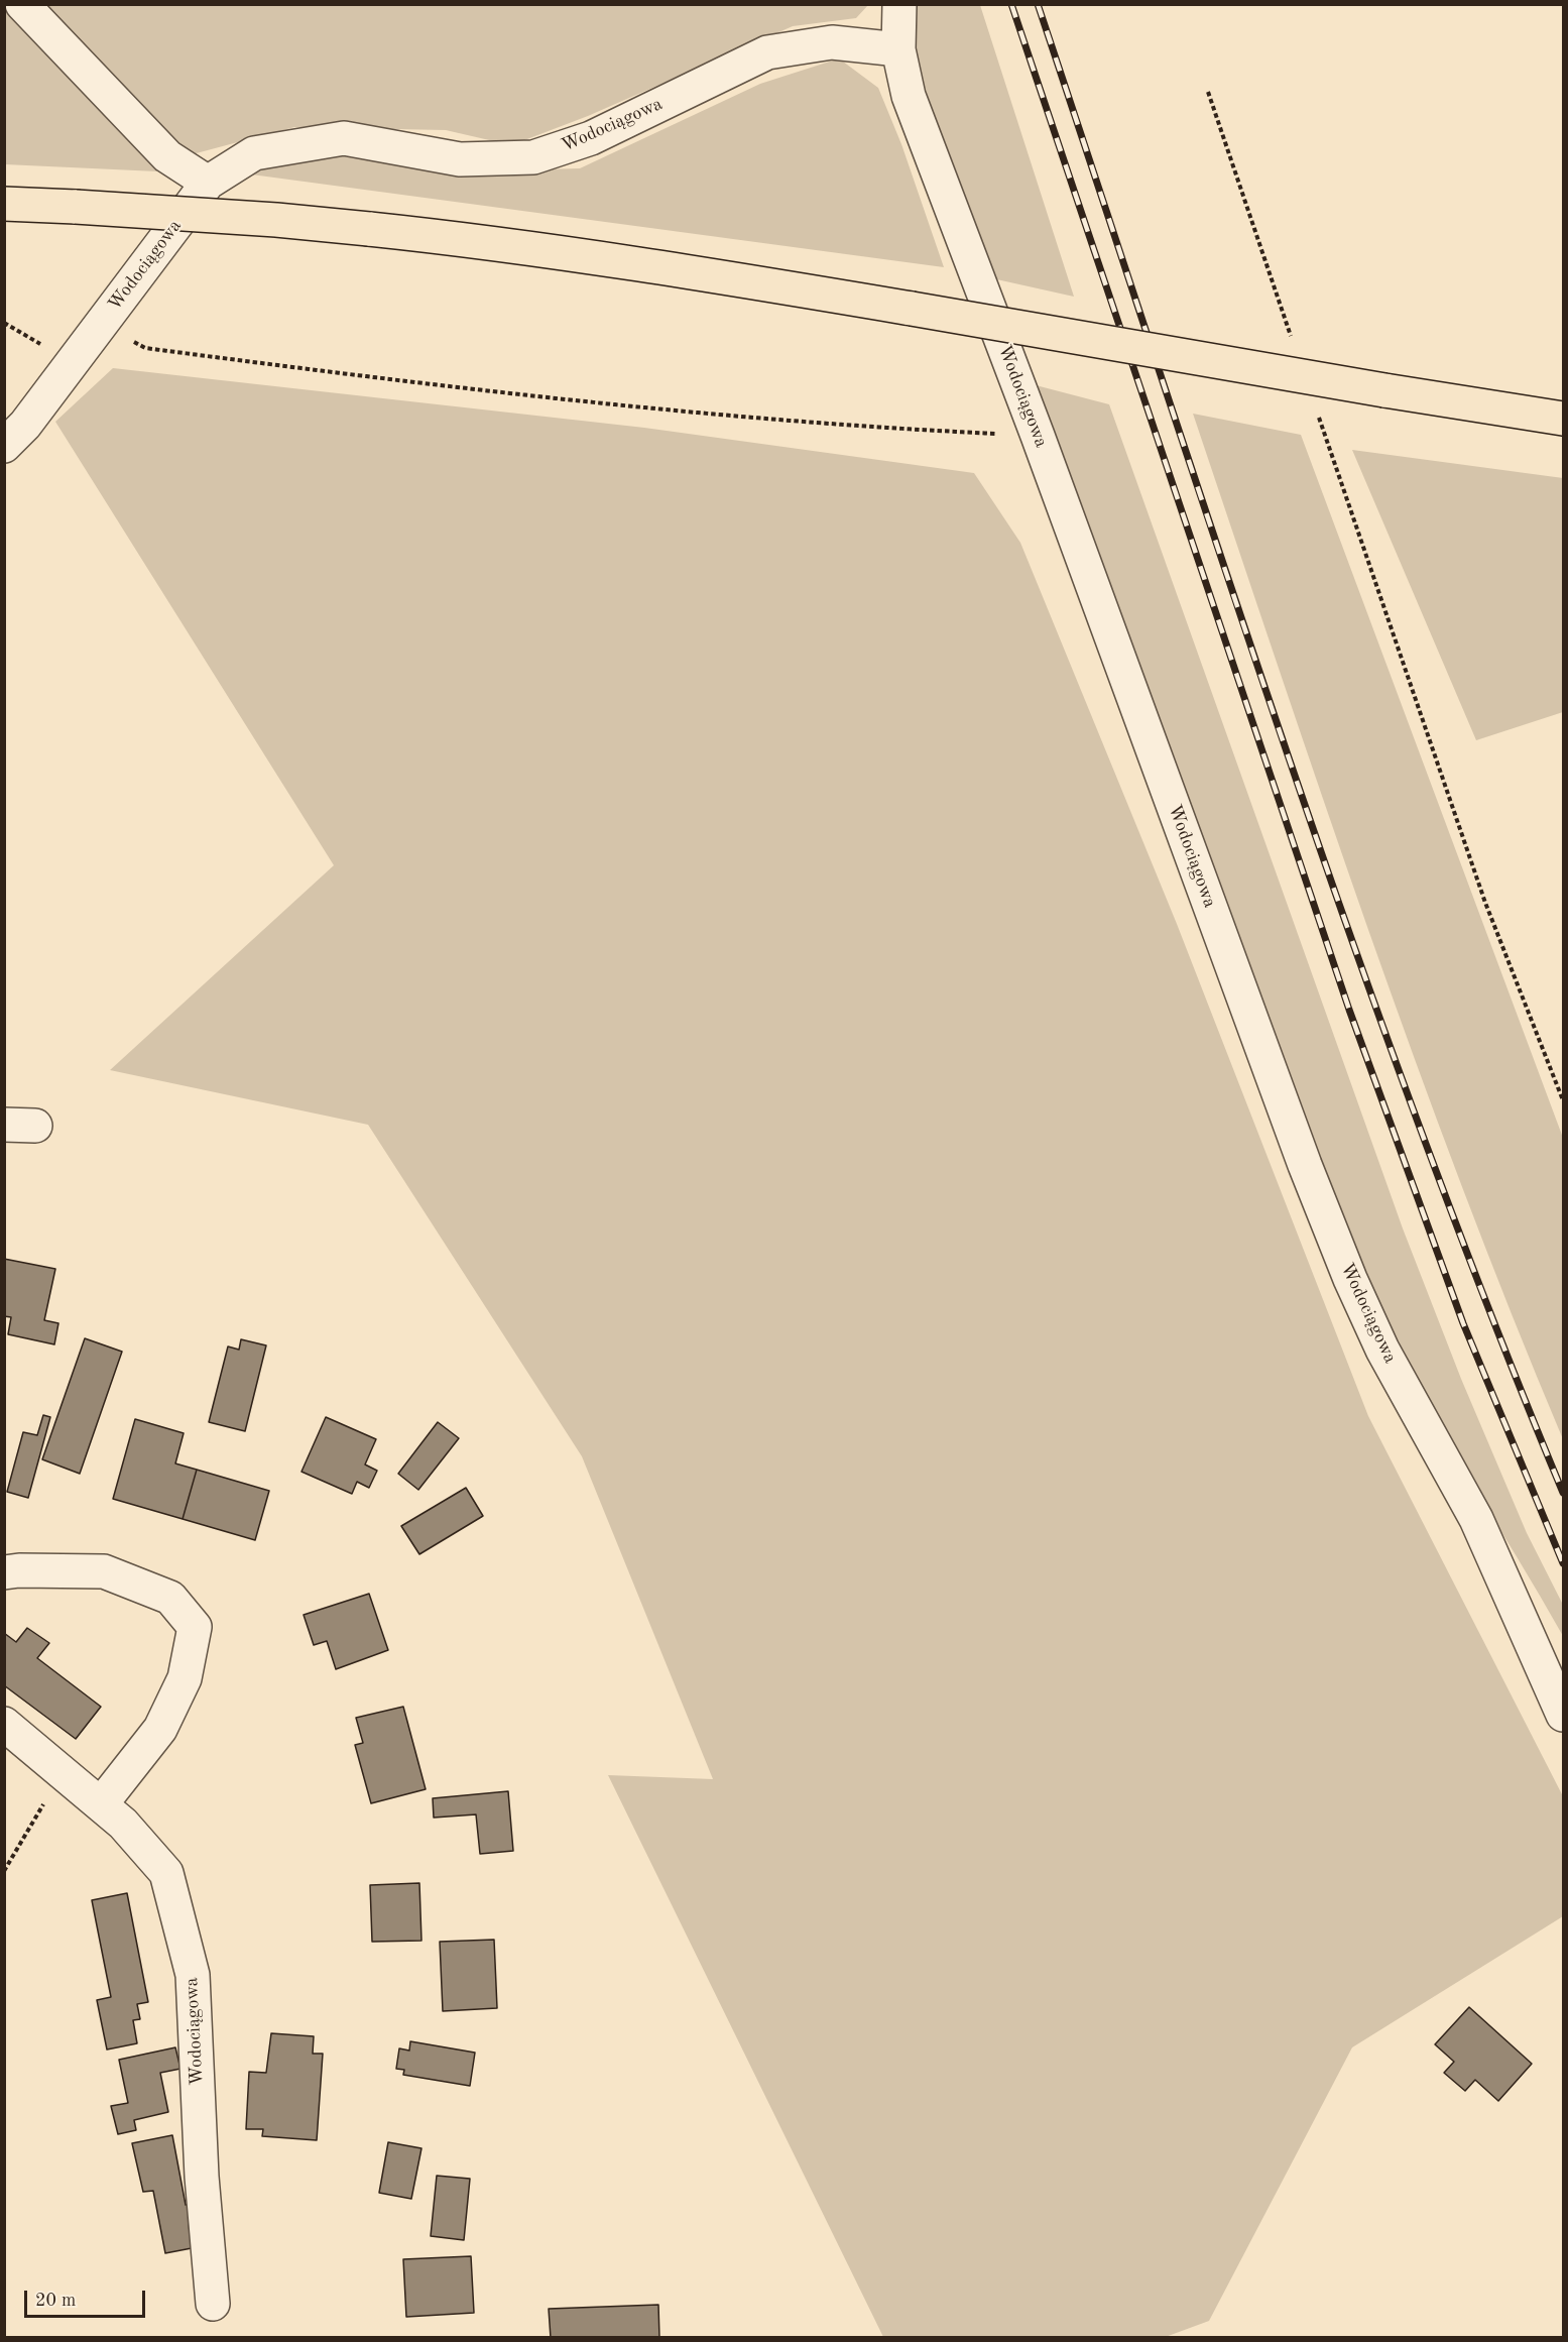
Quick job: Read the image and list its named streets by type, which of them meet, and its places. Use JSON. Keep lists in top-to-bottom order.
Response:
{
  "streets": {
    "street": ["Wodociągowa"]
  },
  "scale_bar": "20 m"
}
